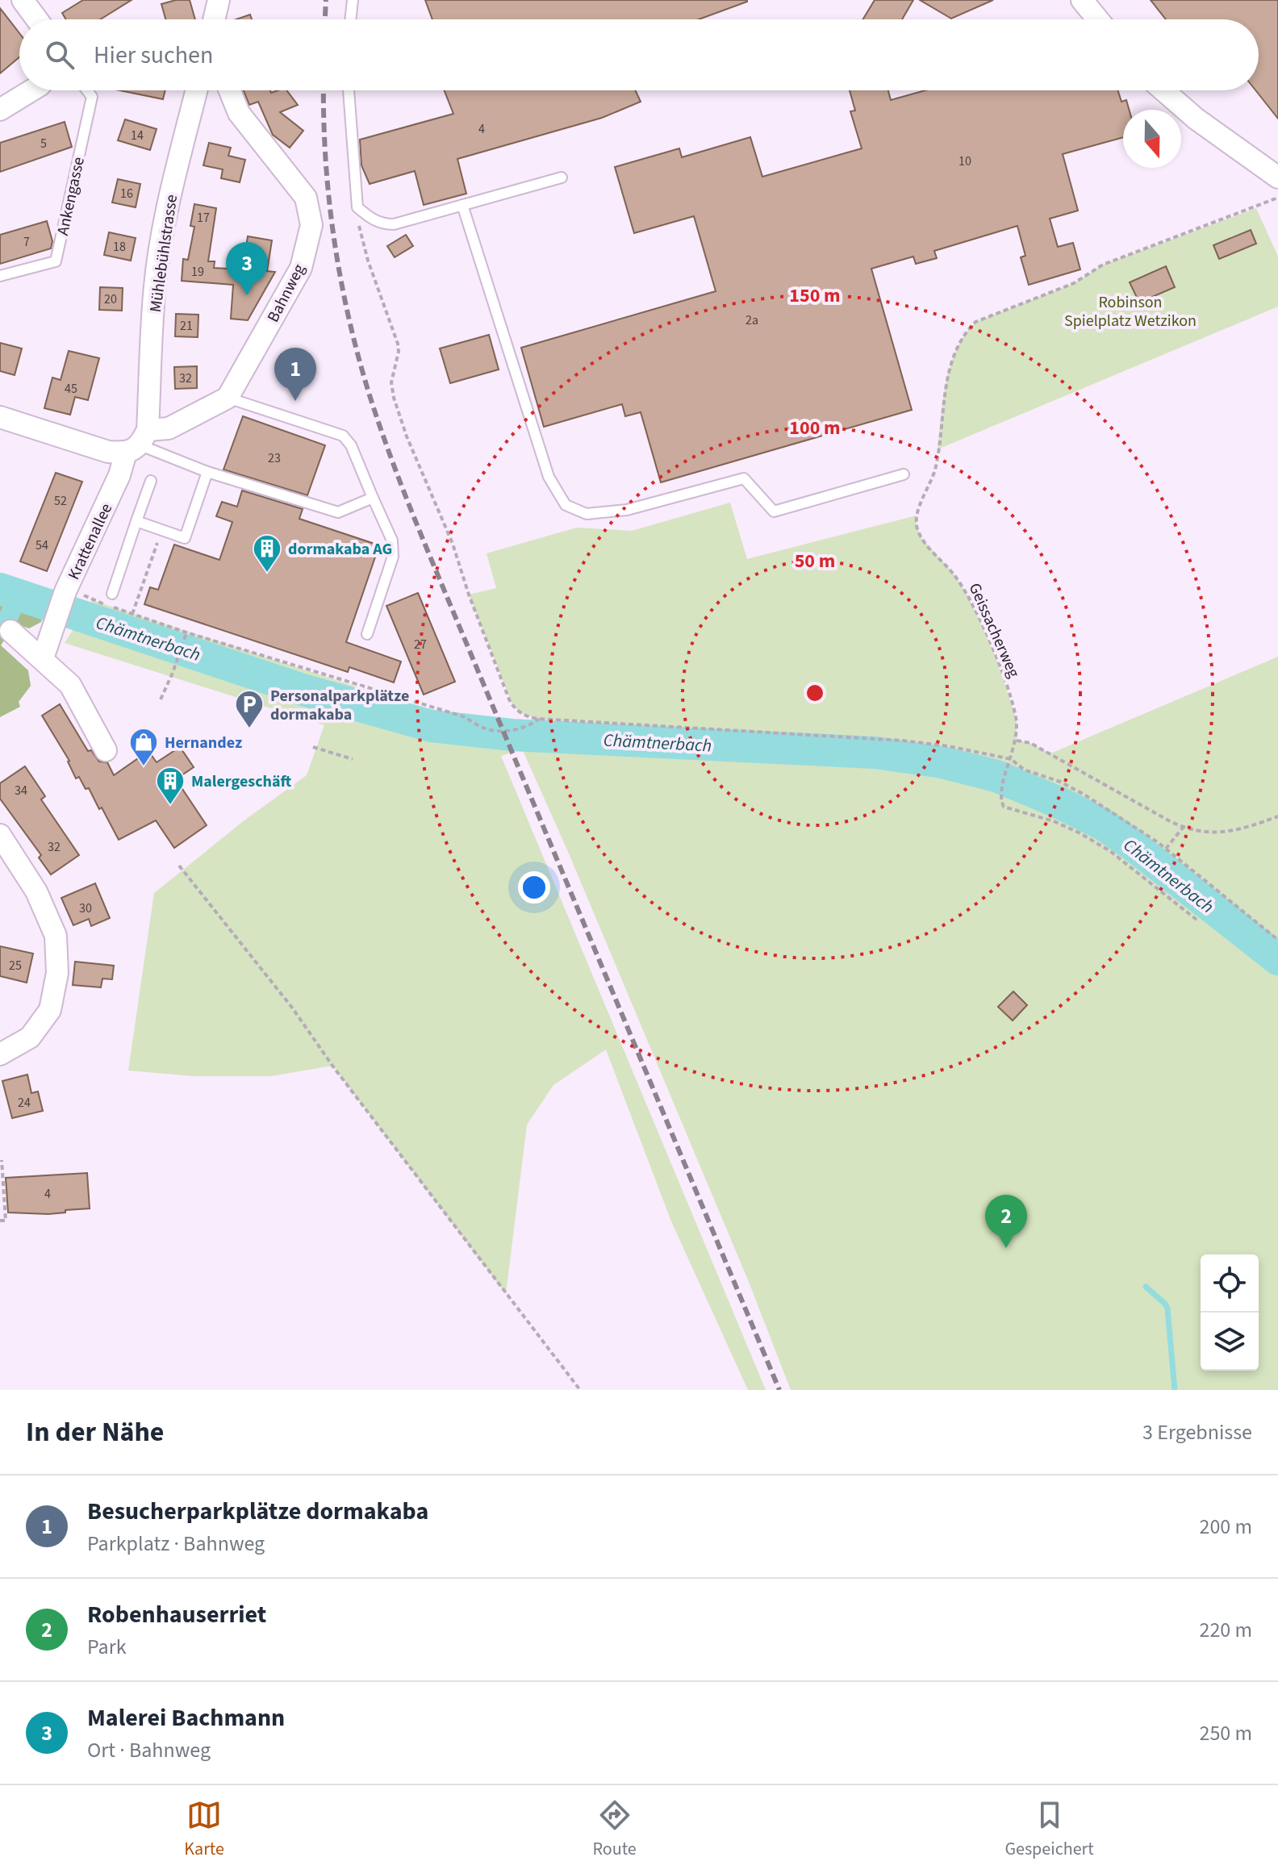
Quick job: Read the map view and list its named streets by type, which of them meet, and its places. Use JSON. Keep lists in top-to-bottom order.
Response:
{
  "streets": {
    "street": ["Mühlebühlstrasse", "Bahnweg", "Krattenallee"],
    "lane": ["Ankengasse"],
    "path": ["Geissacherweg"]
  },
  "crossings": [
    ["Mühlebühlstrasse", "Krattenallee"]
  ],
  "water": ["Chämtnerbach"],
  "parks": ["Robinson Spielplatz Wetzikon"],
  "places": {
    "building": ["dormakaba AG", "Malergeschäft"],
    "parking": ["Personalparkplätze dormakaba"],
    "shop": ["Hernandez"]
  },
  "house_numbers": [
    "4",
    "14",
    "5",
    "10",
    "16",
    "17",
    "7",
    "18",
    "19",
    "20",
    "2a",
    "21",
    "32",
    "45",
    "23",
    "52",
    "54",
    "27",
    "34",
    "32",
    "30",
    "25",
    "24",
    "4"
  ],
  "north": "bottom",
  "page": {
    "search": "Hier suchen",
    "pins": ["3", "1", "2"],
    "heading": ["In der Nähe", "3 Ergebnisse"],
    "list": [
      {
        "mark": "1",
        "name": "Besucherparkplätze dormakaba",
        "note": "Parkplatz · Bahnweg",
        "value": "200 m"
      },
      {
        "mark": "2",
        "name": "Robenhauserriet",
        "note": "Park",
        "value": "220 m"
      },
      {
        "mark": "3",
        "name": "Malerei Bachmann",
        "note": "Ort · Bahnweg",
        "value": "250 m"
      }
    ],
    "nav": ["Karte", "Route", "Gespeichert"]
  },
  "rings": ["150 m", "100 m", "50 m"]
}
